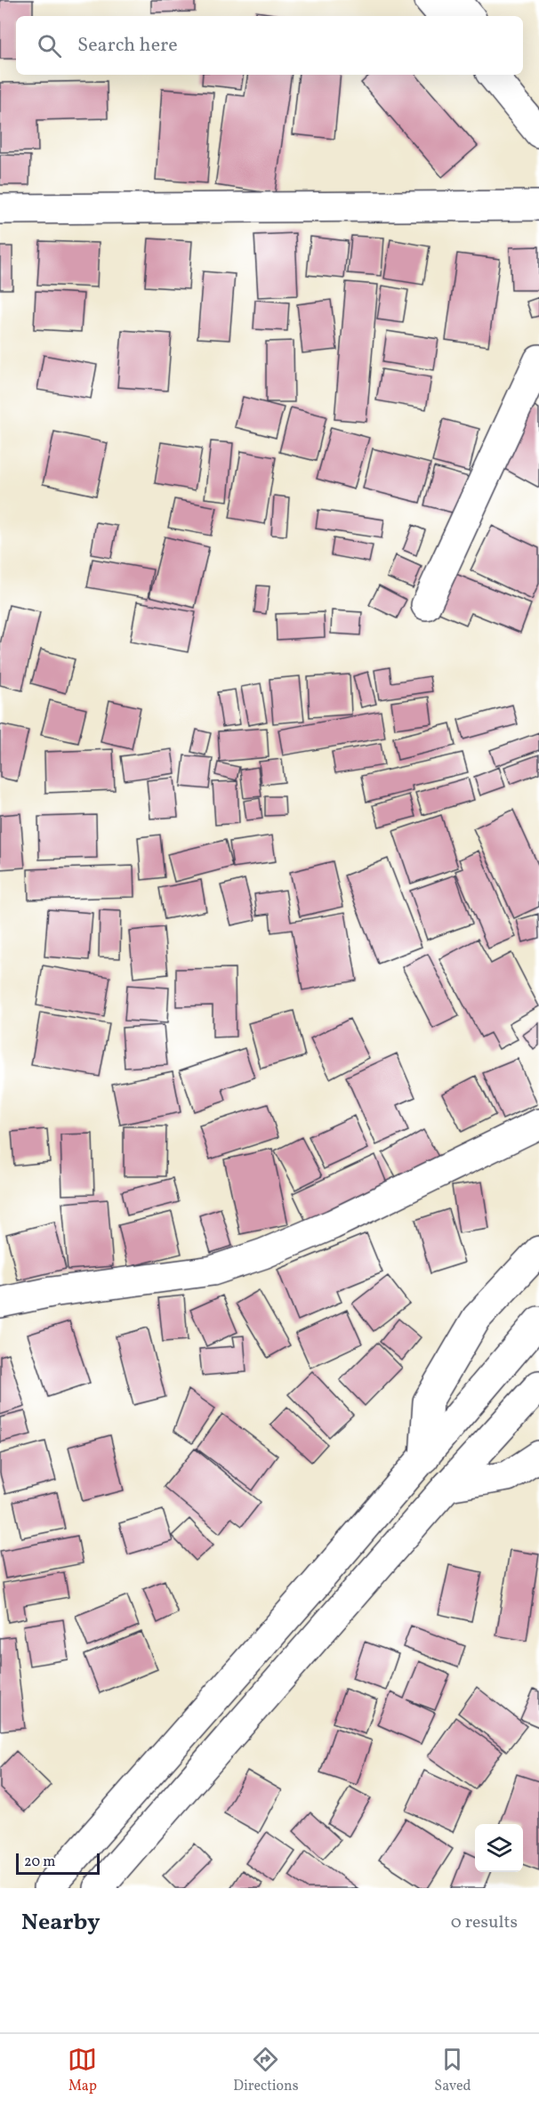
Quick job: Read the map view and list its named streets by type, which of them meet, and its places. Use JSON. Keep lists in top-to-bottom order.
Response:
{
  "scale_bar": "20 m",
  "page": {
    "search": "Search here",
    "scale": "20 m",
    "heading": ["Nearby", "0 results"],
    "nav": ["Map", "Directions", "Saved"]
  }
}
